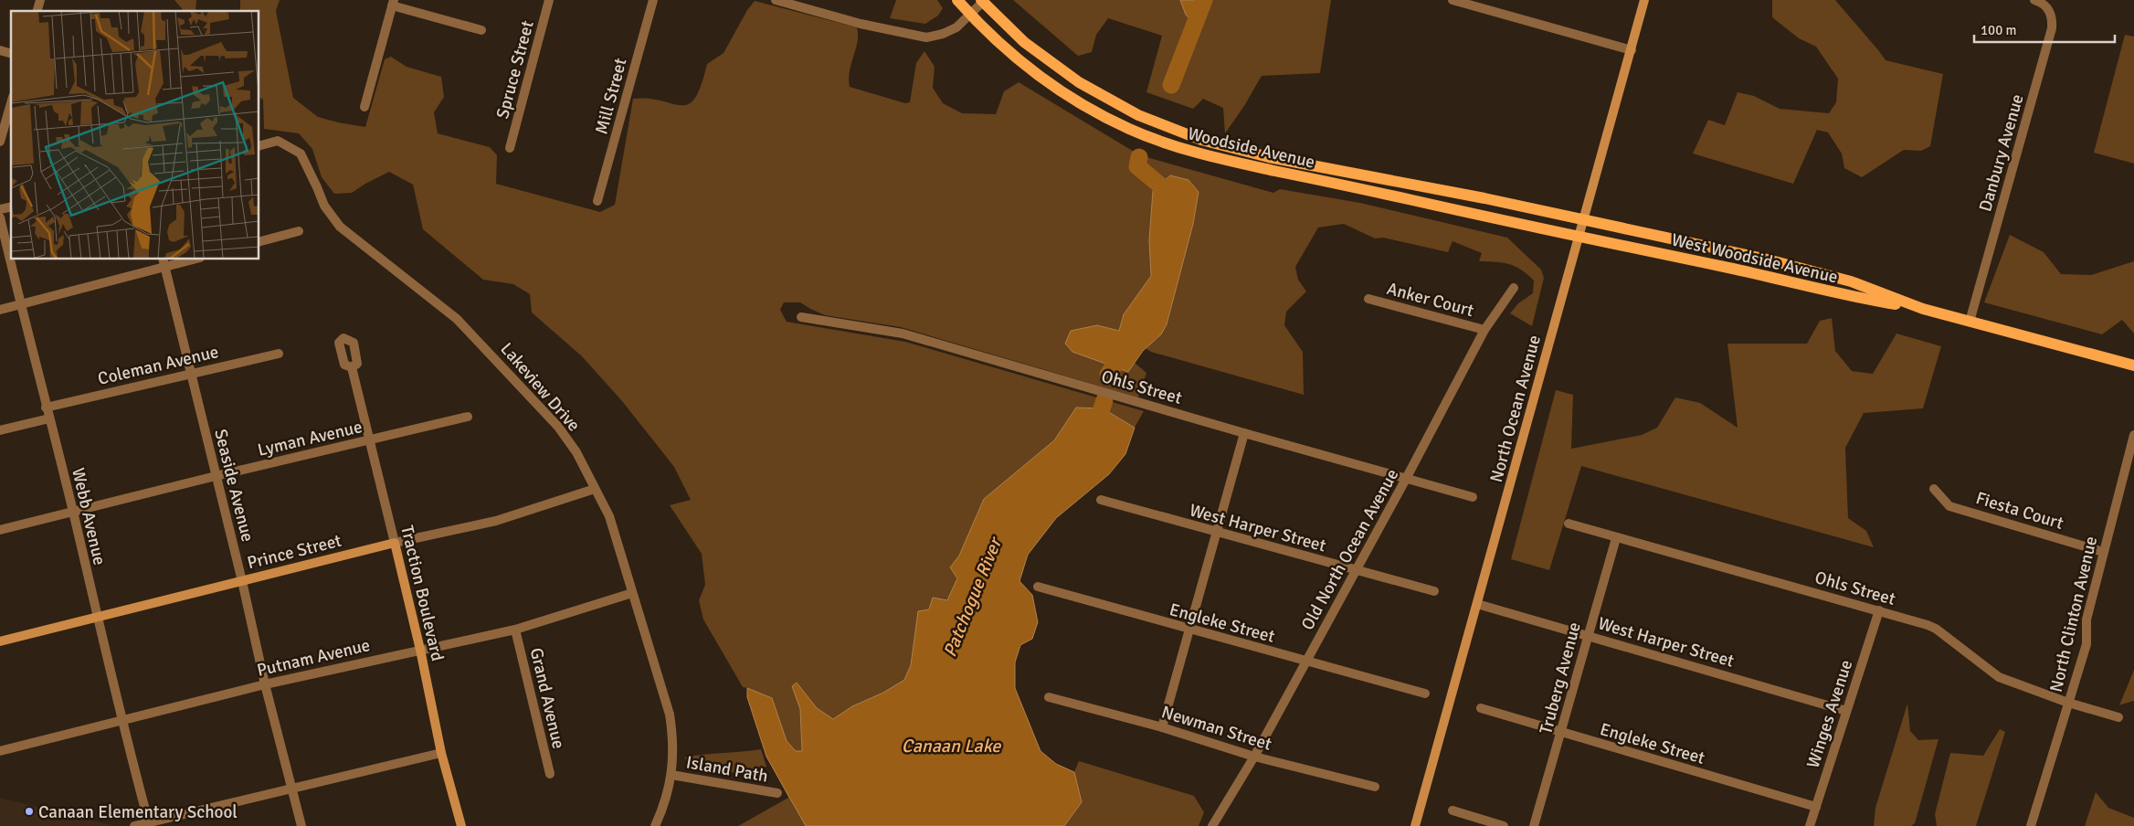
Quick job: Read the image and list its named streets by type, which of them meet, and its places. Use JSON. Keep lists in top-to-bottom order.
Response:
{
  "streets": {
    "main road": [
      "Woodside Avenue",
      "West Woodside Avenue",
      "North Ocean Avenue",
      "Prince Street",
      "Traction Boulevard"
    ],
    "street": [
      "Spruce Street",
      "Mill Street",
      "Danbury Avenue",
      "Anker Court",
      "Coleman Avenue",
      "Lakeview Drive",
      "Ohls Street",
      "Lyman Avenue",
      "Seaside Avenue",
      "Fiesta Court",
      "Webb Avenue",
      "West Harper Street",
      "Old North Ocean Avenue",
      "North Clinton Avenue",
      "Engleke Street",
      "Putnam Avenue",
      "Truberg Avenue",
      "Grand Avenue",
      "Winges Avenue",
      "Newman Street",
      "Island Path"
    ]
  },
  "crossings": [
    ["Woodside Avenue", "West Woodside Avenue"],
    ["Woodside Avenue", "North Ocean Avenue"],
    ["Danbury Avenue", "West Woodside Avenue"],
    ["West Woodside Avenue", "North Ocean Avenue"],
    ["Anker Court", "Old North Ocean Avenue"],
    ["Coleman Avenue", "Seaside Avenue"],
    ["Coleman Avenue", "Webb Avenue"],
    ["Lakeview Drive", "Prince Street"],
    ["Lakeview Drive", "Putnam Avenue"],
    ["Lakeview Drive", "Island Path"],
    ["Ohls Street", "Old North Ocean Avenue"],
    ["Ohls Street", "North Clinton Avenue"],
    ["Ohls Street", "Truberg Avenue"],
    ["Ohls Street", "Winges Avenue"],
    ["North Ocean Avenue", "West Harper Street"],
    ["Lyman Avenue", "Seaside Avenue"],
    ["Lyman Avenue", "Webb Avenue"],
    ["Lyman Avenue", "Traction Boulevard"],
    ["Seaside Avenue", "Prince Street"],
    ["Seaside Avenue", "Putnam Avenue"],
    ["Fiesta Court", "North Clinton Avenue"],
    ["Webb Avenue", "Prince Street"],
    ["Webb Avenue", "Putnam Avenue"],
    ["West Harper Street", "Old North Ocean Avenue"],
    ["West Harper Street", "Truberg Avenue"],
    ["West Harper Street", "Winges Avenue"],
    ["Old North Ocean Avenue", "Engleke Street"],
    ["Old North Ocean Avenue", "Newman Street"],
    ["Prince Street", "Traction Boulevard"],
    ["Traction Boulevard", "Putnam Avenue"],
    ["Engleke Street", "Truberg Avenue"],
    ["Engleke Street", "Winges Avenue"],
    ["Putnam Avenue", "Grand Avenue"]
  ],
  "water": ["Patchogue River", "Canaan Lake"],
  "places": ["Canaan Elementary School"],
  "scale_bar": "100 m"
}
